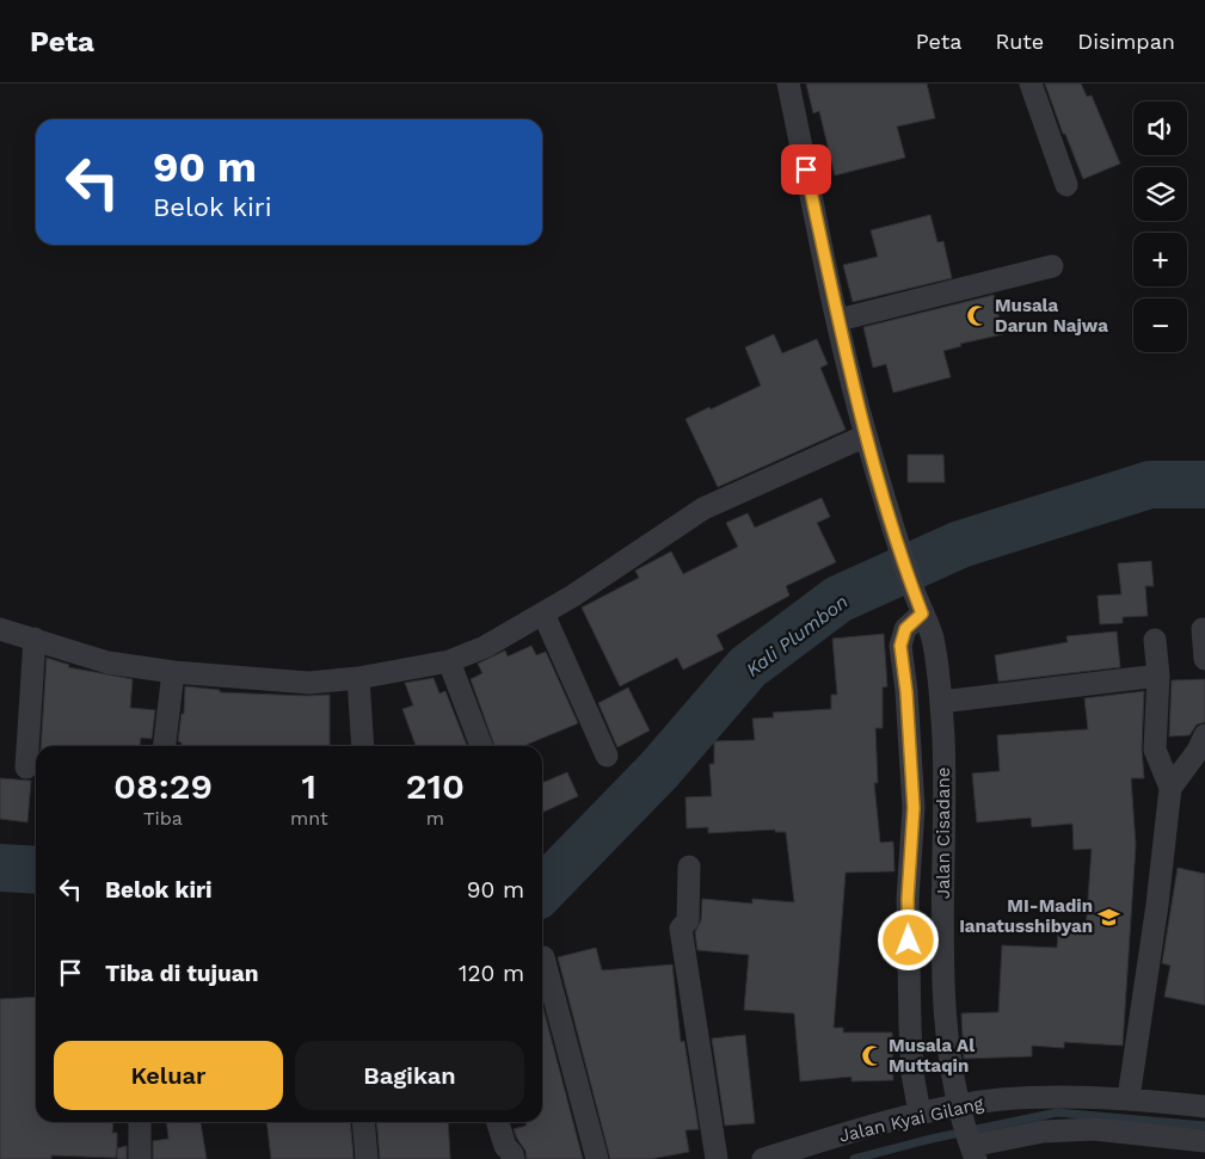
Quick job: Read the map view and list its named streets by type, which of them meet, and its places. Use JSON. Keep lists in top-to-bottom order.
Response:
{
  "streets": {
    "street": ["Jalan Cisadane", "Jalan Kyai Gilang"]
  },
  "crossings": [
    ["Jalan Cisadane", "Jalan Kyai Gilang"]
  ],
  "water": ["Kali Plumbon"],
  "places": {
    "mosque": ["Musala Darun Najwa", "Musala Al Muttaqin"],
    "school or university": ["MI-Madin Ianatusshibyan"]
  },
  "page": {
    "header": "Peta",
    "nav": ["Peta", "Rute", "Disimpan"],
    "map_buttons": ["+", "−"],
    "turn": ["90 m", "Belok kiri"],
    "eta": [
      "08:29",
      "Tiba",
      "1",
      "mnt",
      "210",
      "m"
    ],
    "list": [
      {
        "name": "Belok kiri",
        "value": "90 m"
      },
      {
        "name": "Tiba di tujuan",
        "value": "120 m"
      }
    ],
    "buttons": ["Keluar", "Bagikan"]
  }
}
